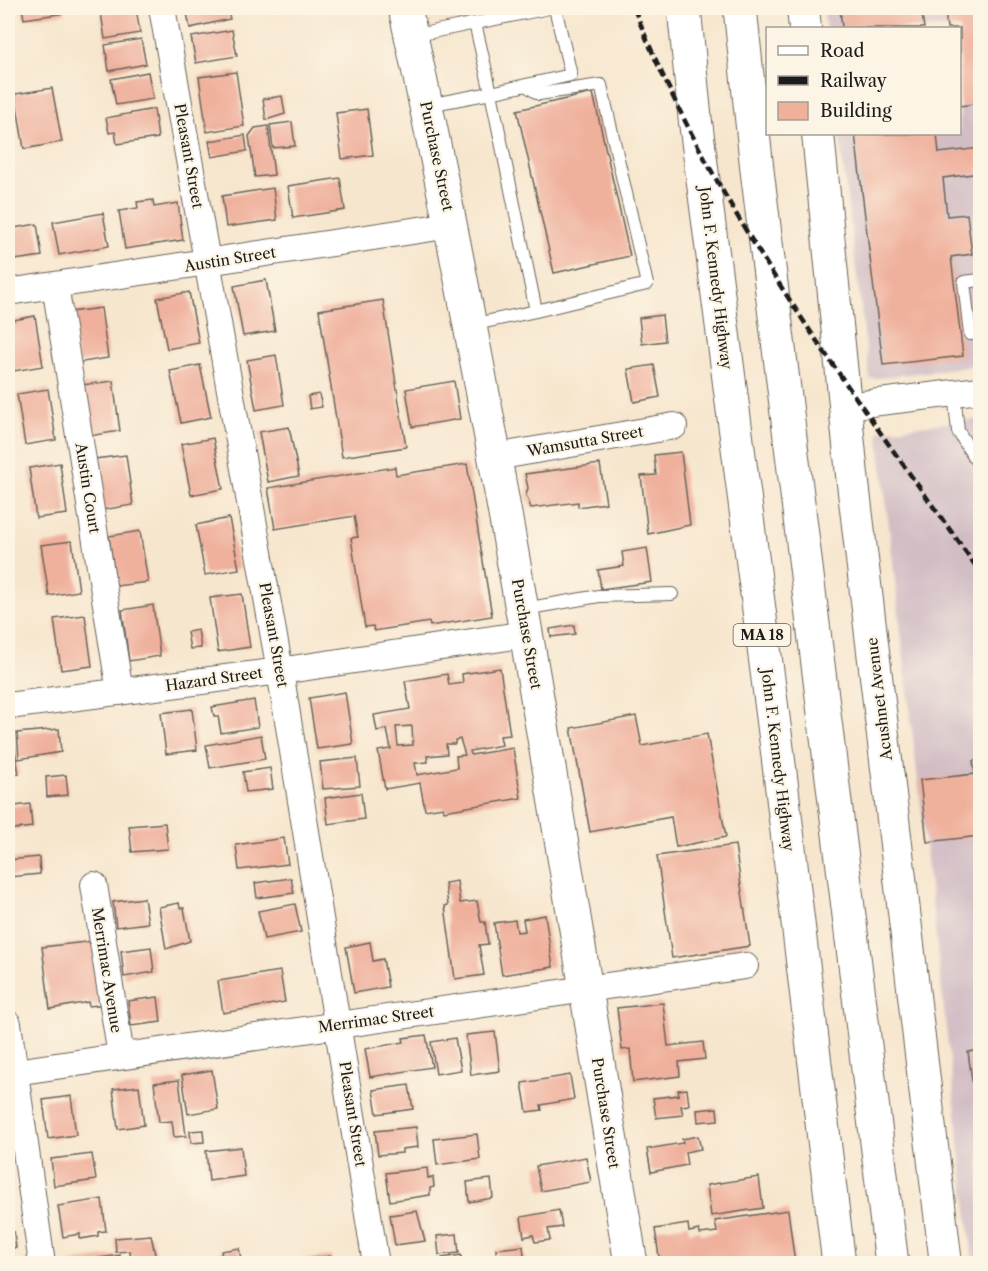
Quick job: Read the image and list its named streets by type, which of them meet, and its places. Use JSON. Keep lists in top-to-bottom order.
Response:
{
  "streets": {
    "main road": ["Purchase Street", "John F. Kennedy Highway", "MA 18"],
    "street": [
      "Pleasant Street",
      "Austin Street",
      "Wamsutta Street",
      "Austin Court",
      "Hazard Street",
      "Acushnet Avenue",
      "Merrimac Avenue",
      "Merrimac Street"
    ]
  },
  "crossings": [
    ["Pleasant Street", "Austin Street"],
    ["Pleasant Street", "Hazard Street"],
    ["Pleasant Street", "Merrimac Street"],
    ["Purchase Street", "Austin Street"],
    ["Purchase Street", "Wamsutta Street"],
    ["Purchase Street", "Hazard Street"],
    ["Purchase Street", "Merrimac Street"],
    ["Austin Street", "Austin Court"],
    ["Austin Court", "Hazard Street"],
    ["Merrimac Avenue", "Merrimac Street"]
  ],
  "legend": ["Road", "Railway", "Building"]
}
